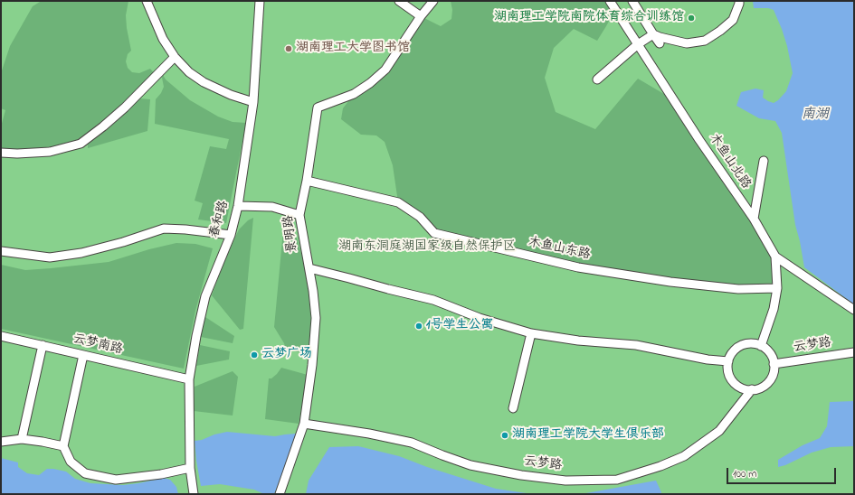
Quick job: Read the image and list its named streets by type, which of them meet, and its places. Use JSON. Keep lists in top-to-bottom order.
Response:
{
  "streets": {
    "lane": [
      "木鱼山北路",
      "春和路",
      "景明路",
      "木鱼山东路",
      "云梦南路",
      "云梦路"
    ]
  },
  "crossings": [
    ["春和路", "云梦南路"],
    ["景明路", "木鱼山东路"],
    ["景明路", "云梦路"]
  ],
  "water": ["南湖"],
  "parks": ["湖南东洞庭湖国家级自然保护区"],
  "places": [
    "湖南理工学院南院体育综合训练馆",
    "湖南理工大学图书馆",
    "1号学生公寓",
    "云梦广场",
    "湖南理工学院大学生俱乐部"
  ],
  "scale_bar": "100 m"
}
